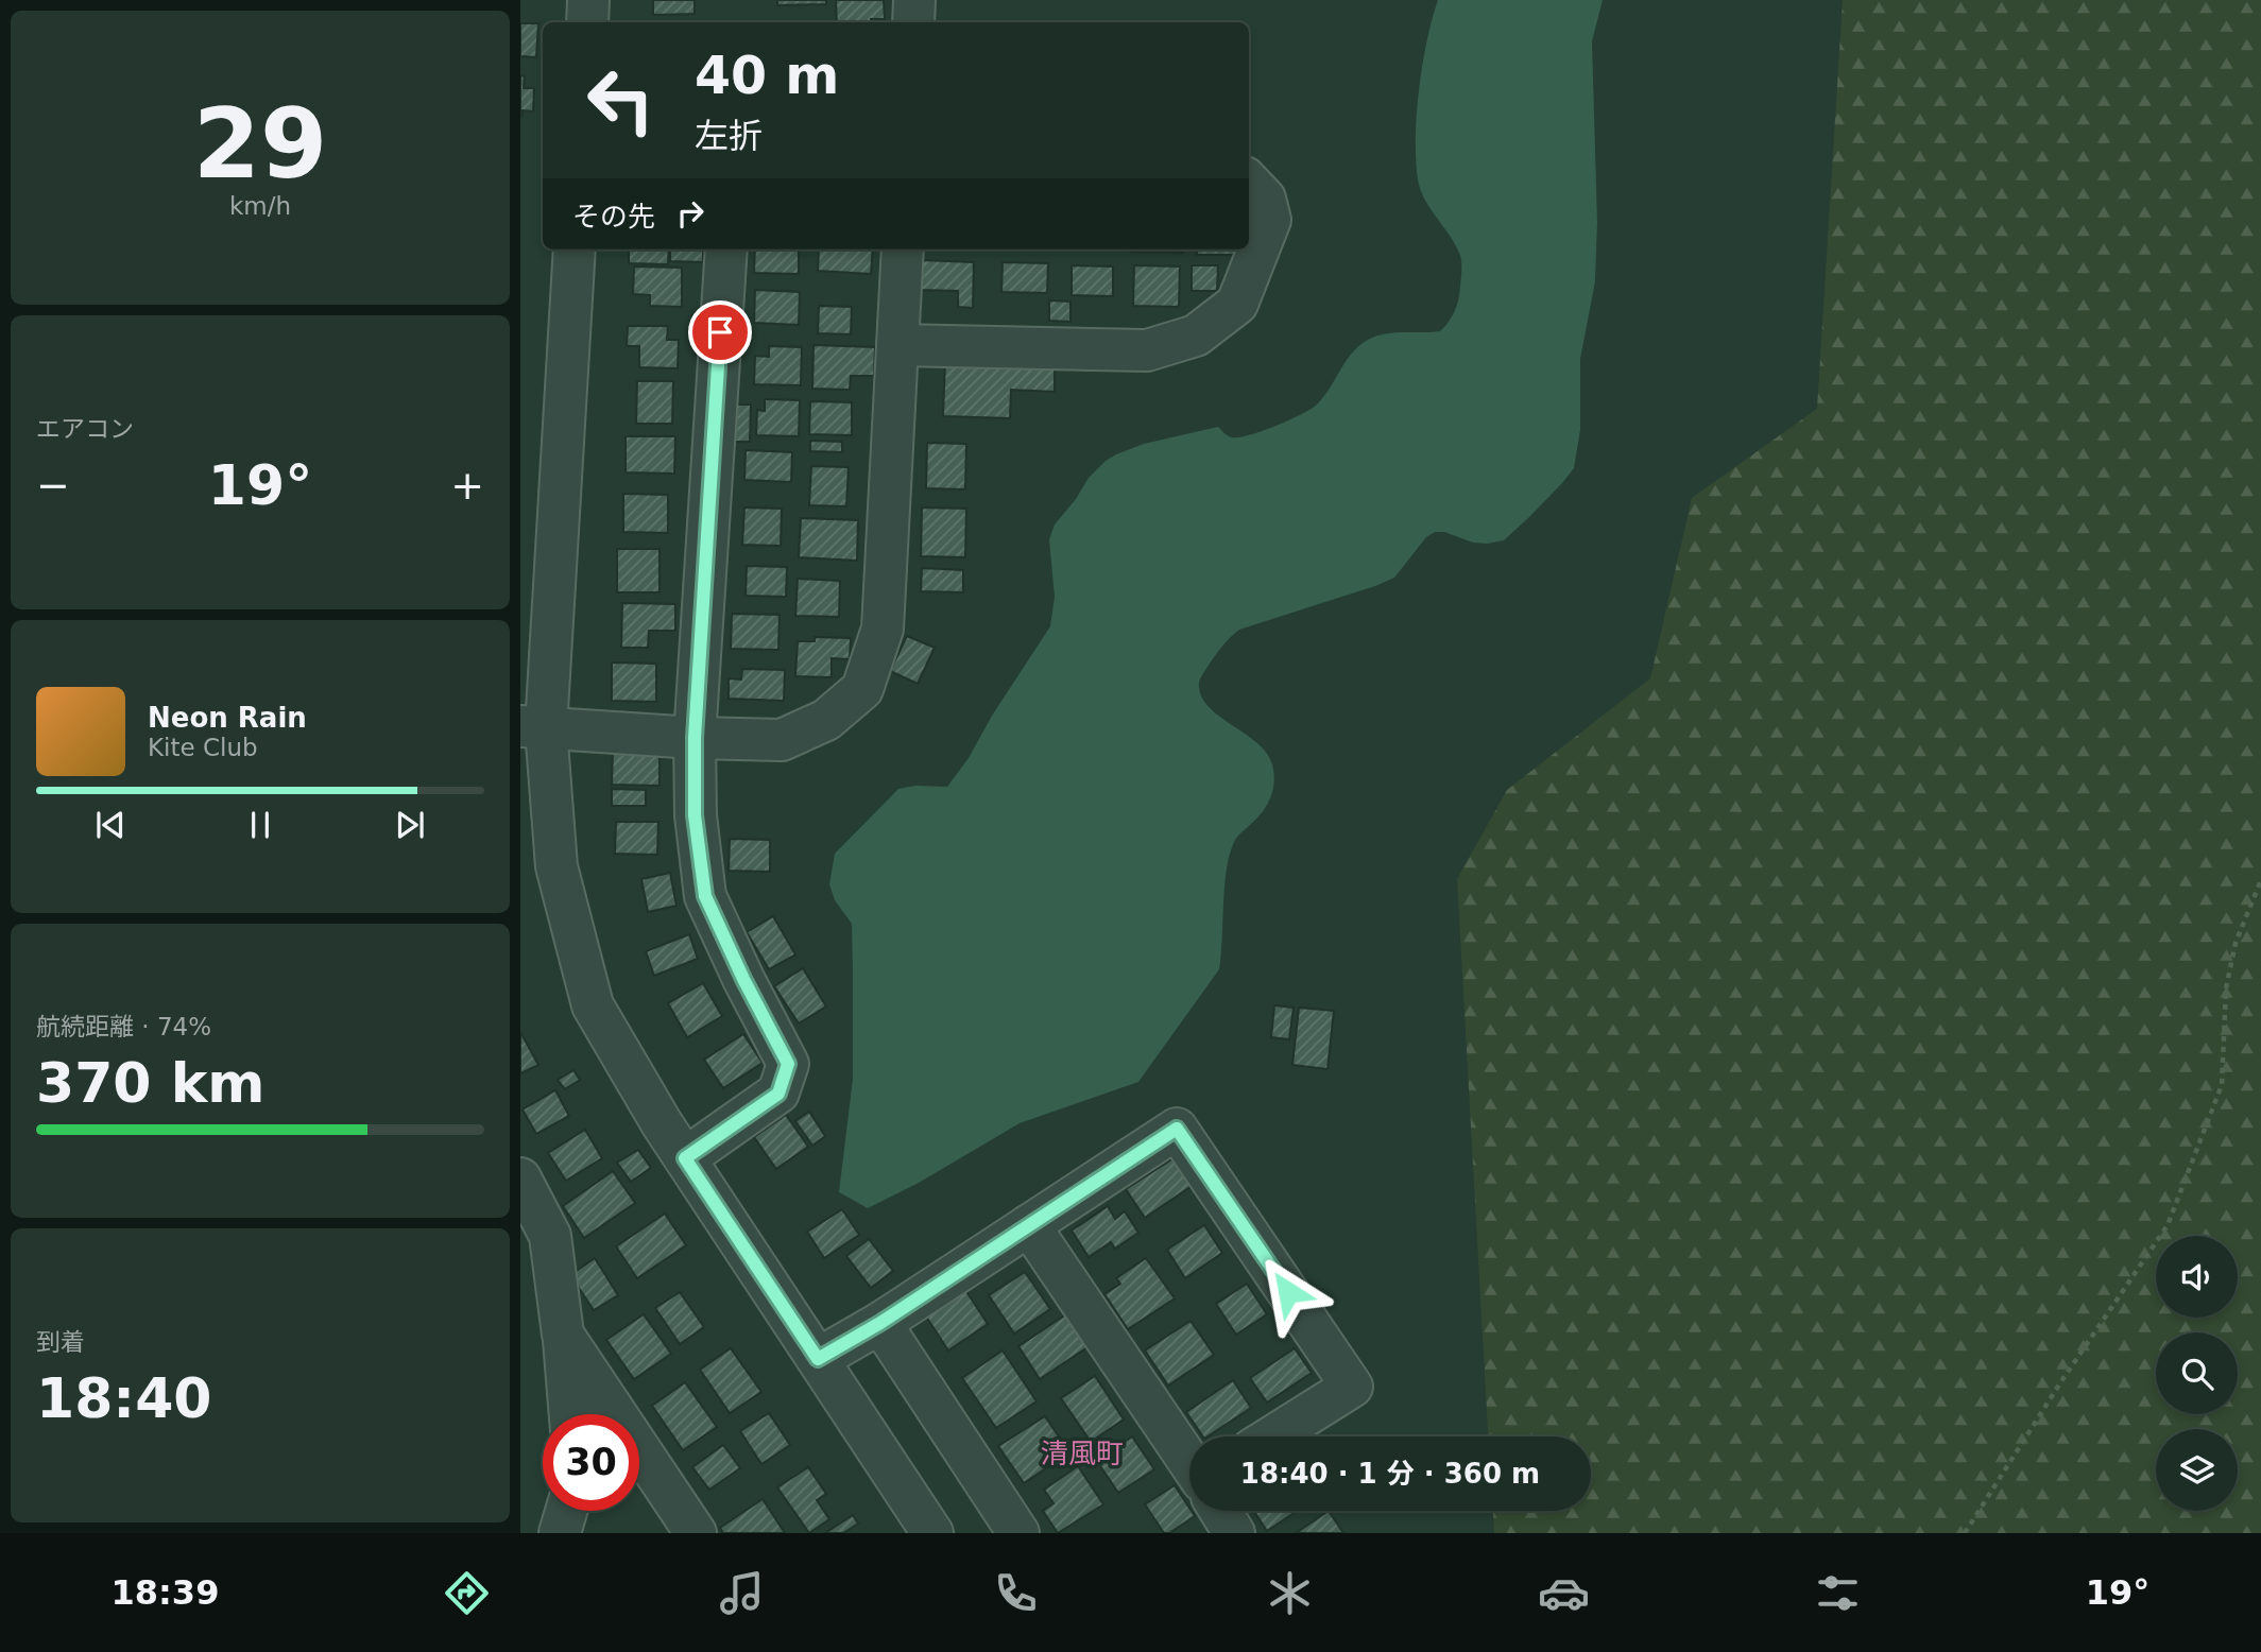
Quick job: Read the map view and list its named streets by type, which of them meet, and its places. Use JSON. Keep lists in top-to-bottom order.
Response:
{
  "districts": ["清風町"],
  "page": {
    "tile": [
      ["29", "km/h"],
      "エアコン",
      ["航続距離 · 74%", "370 km"],
      ["到着", "18:40"]
    ],
    "turn": ["40 m", "左折"],
    "then": "その先",
    "heat": ["−", "19°", "+"],
    "song": ["Neon Rain", "Kite Club"],
    "limit": "30",
    "trip": "18:40 · 1 分 · 360 m",
    "tabs": ["18:39", "19°"]
  }
}
